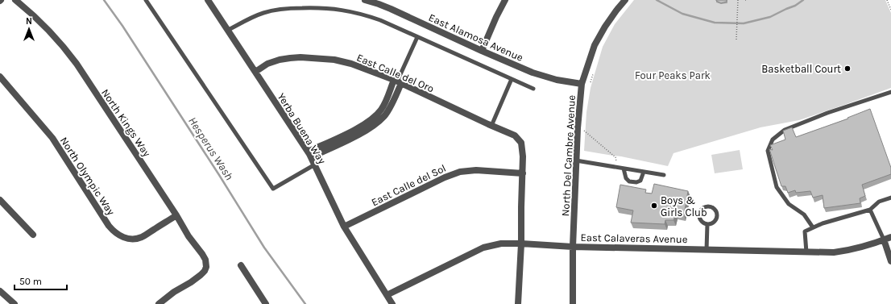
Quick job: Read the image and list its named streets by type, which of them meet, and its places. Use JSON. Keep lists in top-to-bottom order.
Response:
{
  "streets": {
    "street": [
      "East Alamosa Avenue",
      "East Calle del Oro",
      "North Kings Way",
      "Yerba Buena Way",
      "North Del Cambre Avenue",
      "North Olympic Way",
      "East Calle del Sol",
      "East Calaveras Avenue"
    ]
  },
  "crossings": [
    ["East Alamosa Avenue", "North Del Cambre Avenue"],
    ["East Calle del Oro", "Yerba Buena Way"],
    ["East Calle del Oro", "East Calle del Sol"],
    ["North Kings Way", "North Olympic Way"],
    ["Yerba Buena Way", "East Calle del Sol"],
    ["Yerba Buena Way", "East Calaveras Avenue"],
    ["North Del Cambre Avenue", "East Calaveras Avenue"]
  ],
  "water": ["Hesperus Wash"],
  "parks": ["Four Peaks Park"],
  "places": ["Basketball Court", "Boys & Girls Club"],
  "scale_bar": "50 m",
  "north": "top"
}
